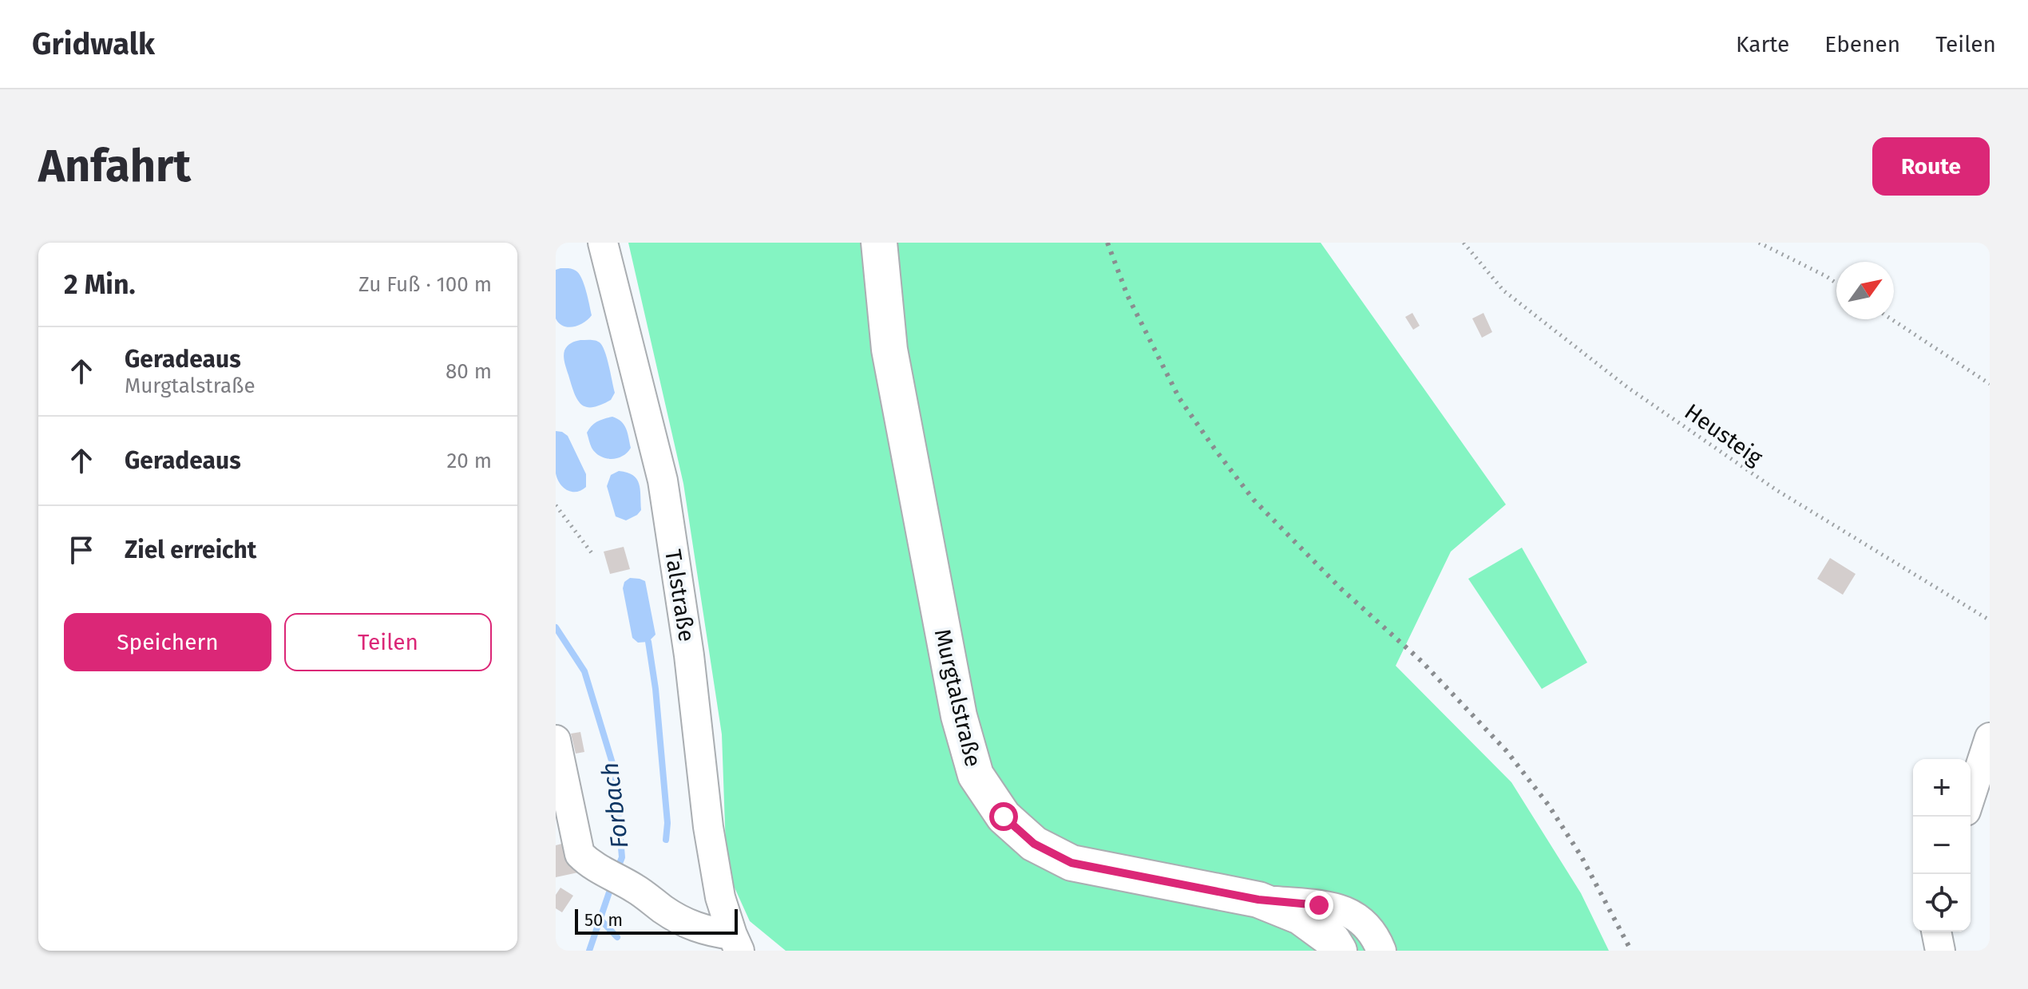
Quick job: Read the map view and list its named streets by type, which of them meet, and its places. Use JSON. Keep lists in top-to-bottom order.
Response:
{
  "streets": {
    "main road": ["Murgtalstraße"],
    "street": ["Talstraße"],
    "path": ["Heusteig"]
  },
  "water": ["Forbach"],
  "scale_bar": "50 m",
  "north": "top right",
  "page": {
    "header": "Gridwalk",
    "nav": ["Karte", "Ebenen", "Teilen"],
    "buttons": [
      "Route",
      ["Speichern", "Teilen"]
    ],
    "title": "Anfahrt",
    "heading": ["2 Min.", "Zu Fuß · 100 m"],
    "list": [
      ["Geradeaus", "Murgtalstraße", "80 m"],
      ["Geradeaus", "20 m"],
      "Ziel erreicht"
    ],
    "map_buttons": ["+", "−"],
    "scale": "50 m"
  }
}
